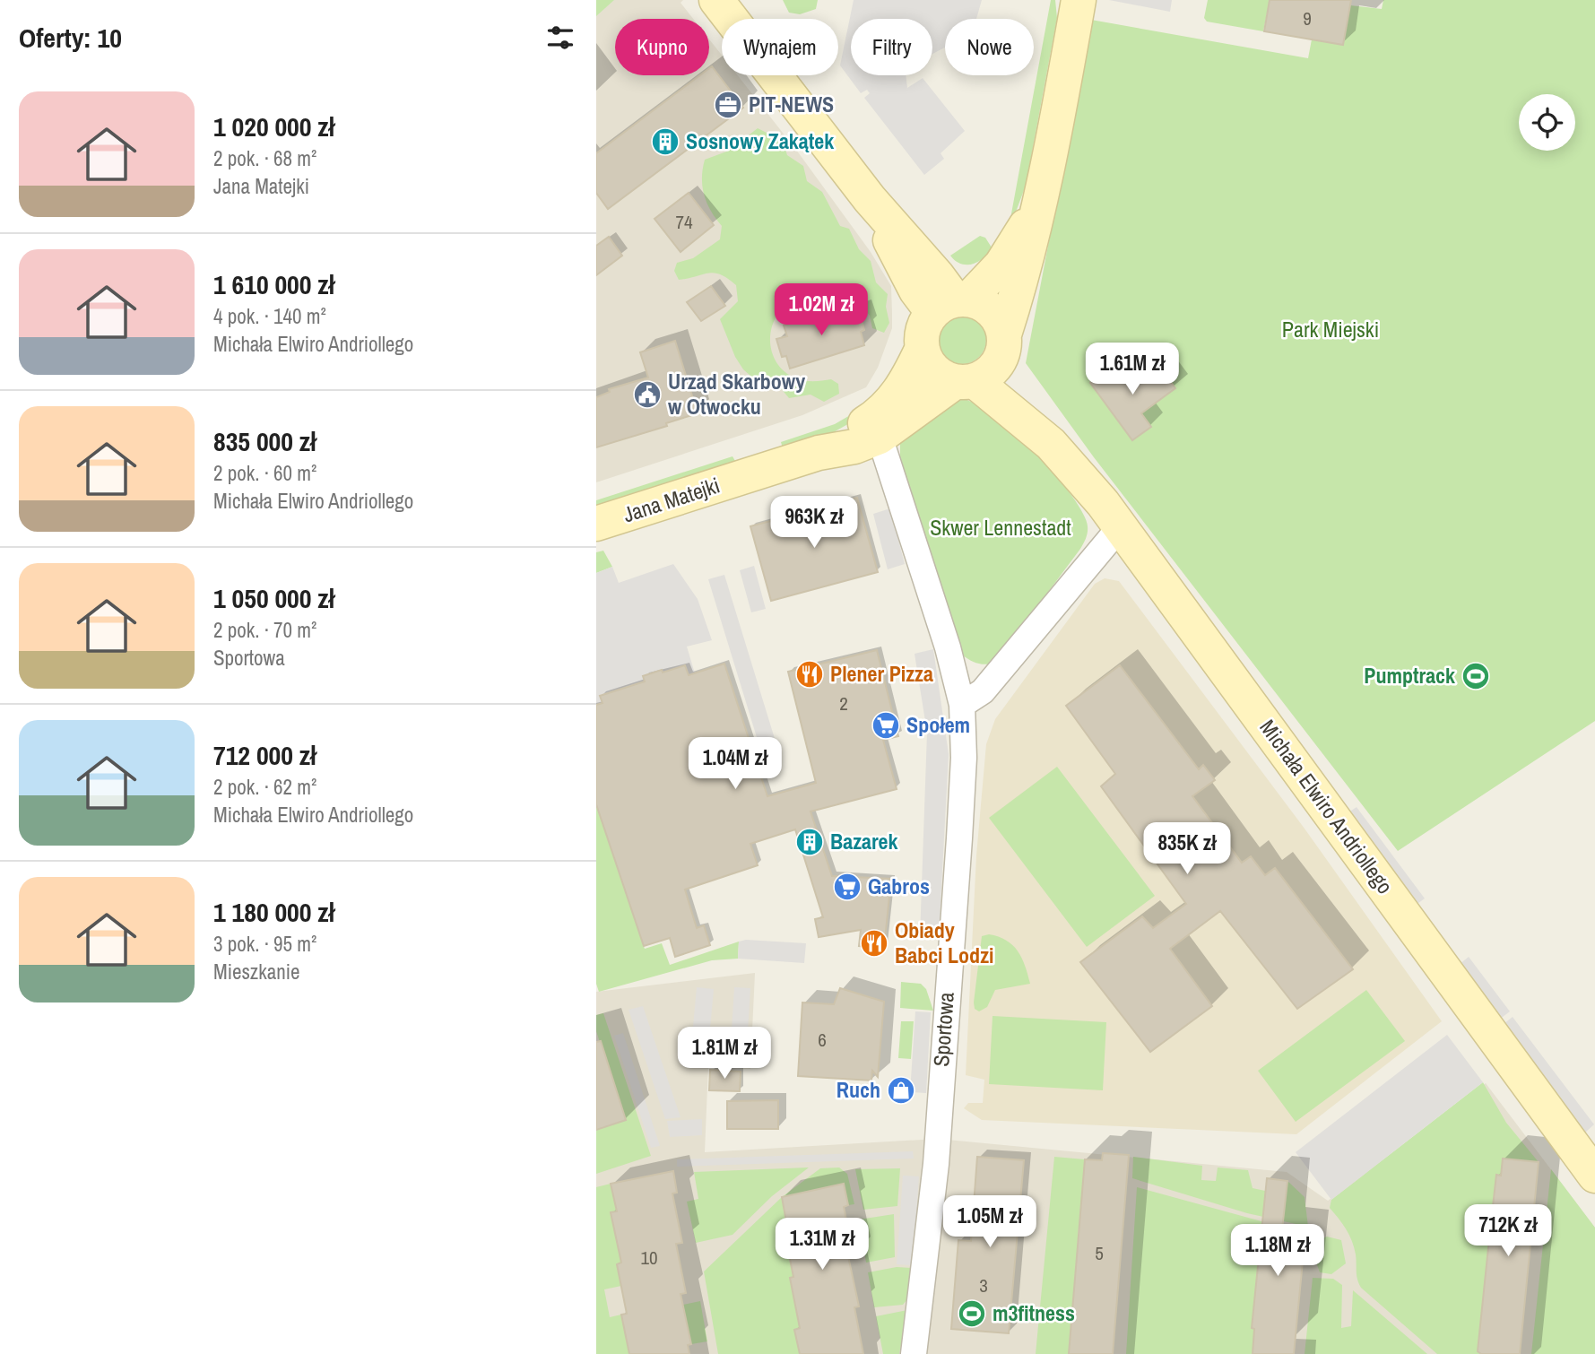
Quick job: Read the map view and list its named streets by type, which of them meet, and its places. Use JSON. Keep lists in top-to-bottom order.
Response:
{
  "streets": {
    "street": ["Jana Matejki", "Michała Elwiro Andriollego", "Sportowa"]
  },
  "crossings": [
    ["Jana Matejki", "Michała Elwiro Andriollego"],
    ["Jana Matejki", "Sportowa"]
  ],
  "parks": ["Park Miejski", "Skwer Lennestadt"],
  "places": {
    "office": ["PIT-NEWS"],
    "building": ["Sosnowy Zakątek", "Bazarek"],
    "public building": ["Urząd Skarbowy w Otwocku"],
    "restaurant": ["Plener Pizza", "Obiady Babci Lodzi"],
    "sports": ["Pumptrack", "m3fitness"],
    "supermarket": ["Społem", "Gabros"],
    "shop": ["Ruch"]
  },
  "house_numbers": [
    "9",
    "74",
    "2",
    "6",
    "5",
    "10",
    "3"
  ],
  "page": {
    "heading": "Oferty: 10",
    "chip": [
      "Kupno",
      "Wynajem",
      "Filtry",
      "Nowe"
    ],
    "list": [
      {
        "name": "1 020 000 zł",
        "note": "2 pok. · 68 m² · Jana Matejki"
      },
      {
        "name": "1 610 000 zł",
        "note": "4 pok. · 140 m² · Michała Elwiro Andriollego"
      },
      {
        "name": "835 000 zł",
        "note": "2 pok. · 60 m² · Michała Elwiro Andriollego"
      },
      {
        "name": "1 050 000 zł",
        "note": "2 pok. · 70 m² · Sportowa"
      },
      {
        "name": "712 000 zł",
        "note": "2 pok. · 62 m² · Michała Elwiro Andriollego"
      },
      {
        "name": "1 180 000 zł",
        "note": "3 pok. · 95 m² · Mieszkanie"
      }
    ],
    "price": [
      "1.02M zł",
      "1.61M zł",
      "963K zł",
      "1.04M zł",
      "835K zł",
      "1.81M zł",
      "1.05M zł",
      "712K zł",
      "1.31M zł",
      "1.18M zł"
    ]
  }
}
